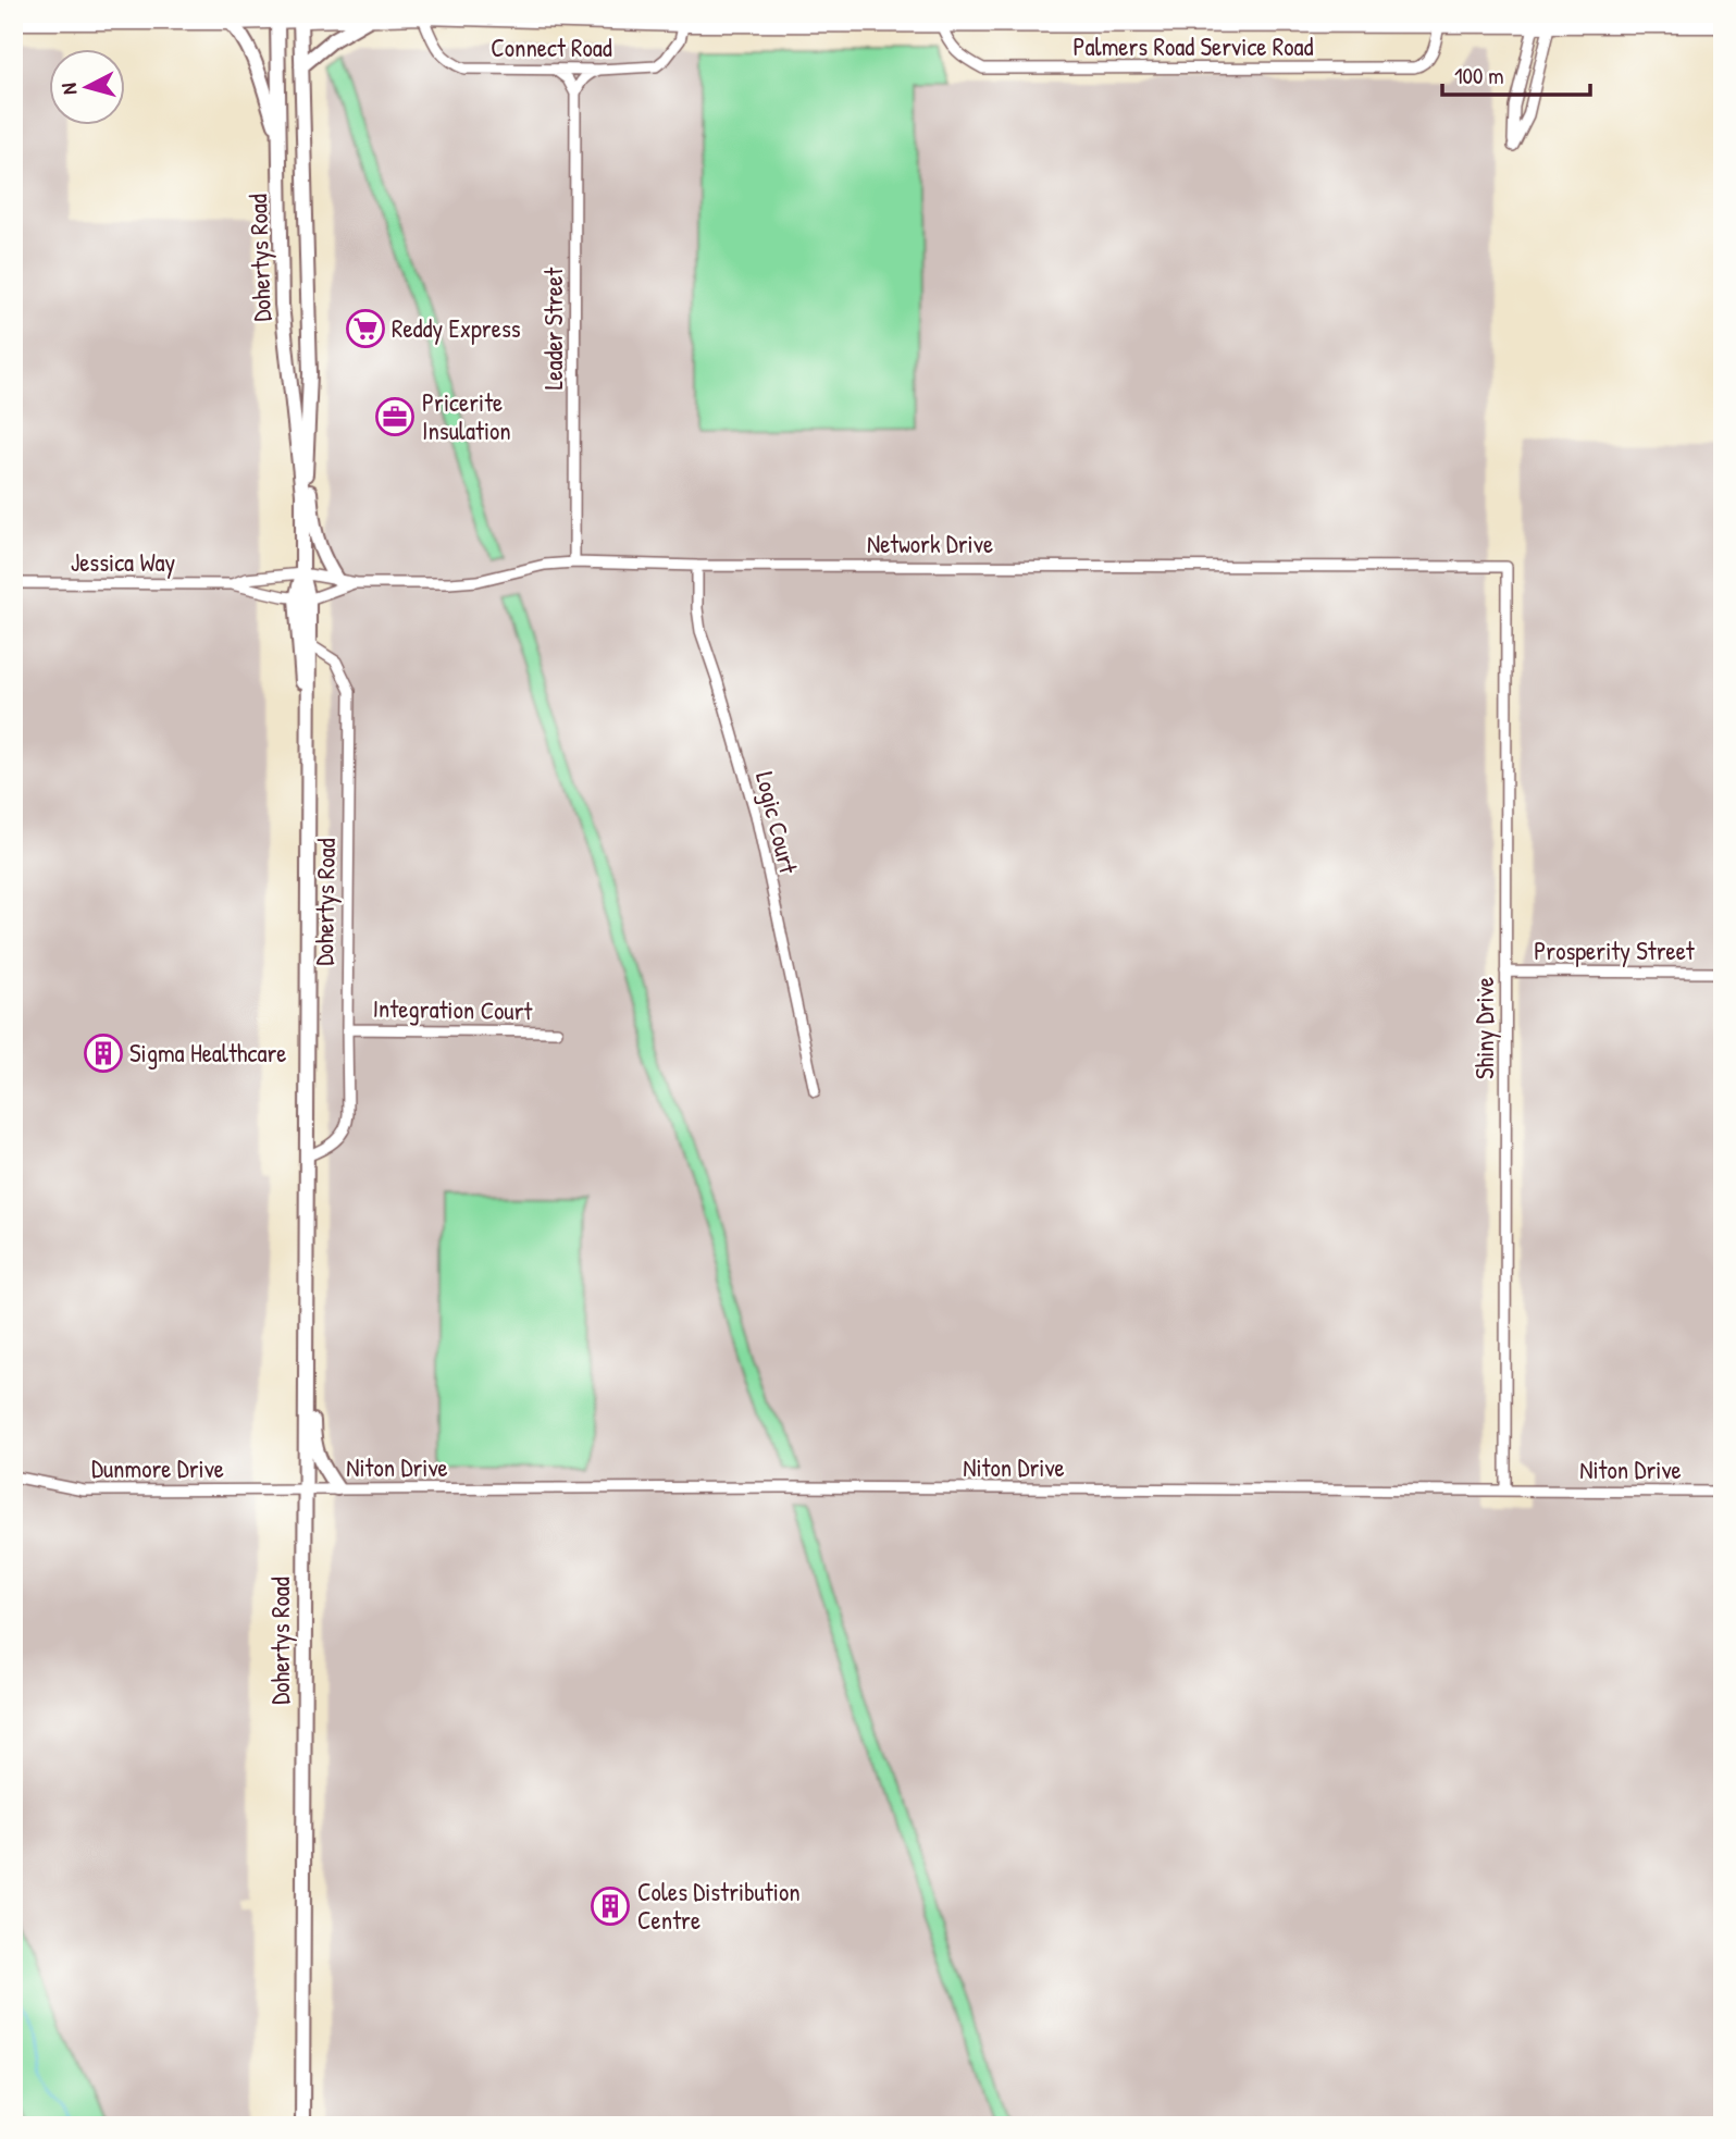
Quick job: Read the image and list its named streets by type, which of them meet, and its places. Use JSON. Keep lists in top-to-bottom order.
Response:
{
  "streets": {
    "main road": ["Dohertys Road"],
    "street": [
      "Palmers Road Service Road",
      "Connect Road",
      "Leader Street",
      "Network Drive",
      "Jessica Way",
      "Logic Court",
      "Prosperity Street",
      "Integration Court",
      "Shiny Drive",
      "Niton Drive",
      "Dunmore Drive"
    ]
  },
  "crossings": [
    ["Dohertys Road", "Network Drive"],
    ["Dohertys Road", "Jessica Way"],
    ["Dohertys Road", "Integration Court"],
    ["Dohertys Road", "Niton Drive"],
    ["Dohertys Road", "Dunmore Drive"],
    ["Leader Street", "Network Drive"],
    ["Network Drive", "Jessica Way"],
    ["Network Drive", "Logic Court"],
    ["Network Drive", "Shiny Drive"],
    ["Prosperity Street", "Shiny Drive"],
    ["Shiny Drive", "Niton Drive"],
    ["Niton Drive", "Dunmore Drive"]
  ],
  "places": {
    "supermarket": ["Reddy Express"],
    "office": ["Pricerite Insulation"],
    "building": ["Sigma Healthcare", "Coles Distribution Centre"]
  },
  "scale_bar": "100 m",
  "north": "left"
}
